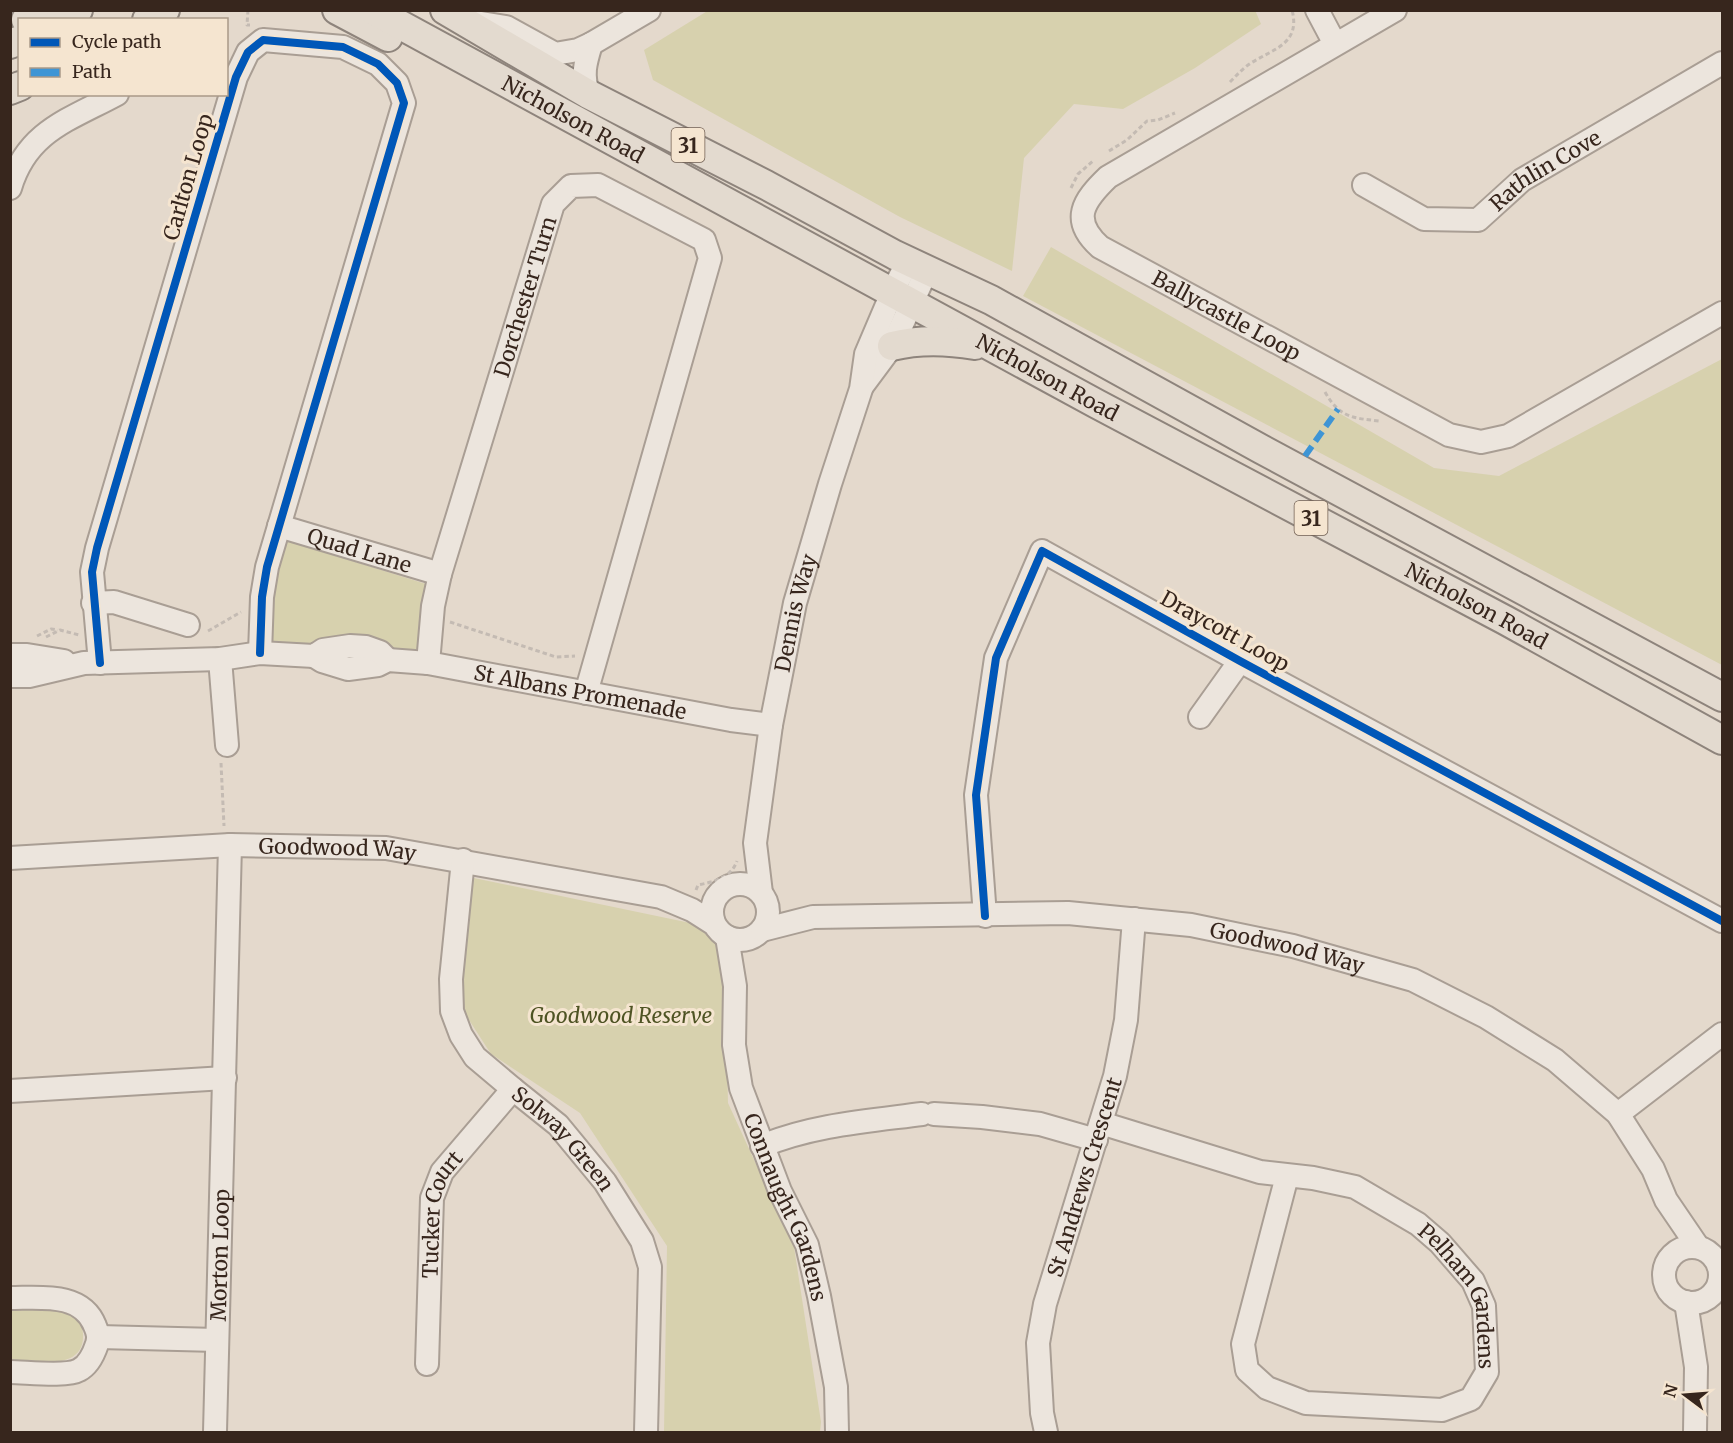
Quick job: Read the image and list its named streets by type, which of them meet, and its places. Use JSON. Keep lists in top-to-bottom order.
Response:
{
  "streets": {
    "main road": ["Nicholson Road", "31"],
    "street": [
      "Rathlin Cove",
      "Carlton Loop",
      "Dorchester Turn",
      "Ballycastle Loop",
      "Quad Lane",
      "Dennis Way",
      "Draycott Loop",
      "St Albans Promenade",
      "Goodwood Way",
      "Solway Green",
      "St Andrews Crescent",
      "Connaught Gardens",
      "Tucker Court",
      "Morton Loop",
      "Pelham Gardens"
    ]
  },
  "crossings": [
    ["Nicholson Road", "Dennis Way"],
    ["Carlton Loop", "Quad Lane"],
    ["Carlton Loop", "St Albans Promenade"],
    ["Dorchester Turn", "Quad Lane"],
    ["Dorchester Turn", "St Albans Promenade"],
    ["Dennis Way", "St Albans Promenade"],
    ["Dennis Way", "Goodwood Way"],
    ["Dennis Way", "Connaught Gardens"],
    ["Draycott Loop", "Goodwood Way"],
    ["Goodwood Way", "Solway Green"],
    ["Goodwood Way", "St Andrews Crescent"],
    ["Goodwood Way", "Connaught Gardens"],
    ["Goodwood Way", "Morton Loop"],
    ["Solway Green", "Tucker Court"],
    ["St Andrews Crescent", "Pelham Gardens"],
    ["Connaught Gardens", "Pelham Gardens"]
  ],
  "parks": ["Goodwood Reserve"],
  "legend": ["Cycle path", "Path"],
  "north": "left"
}
